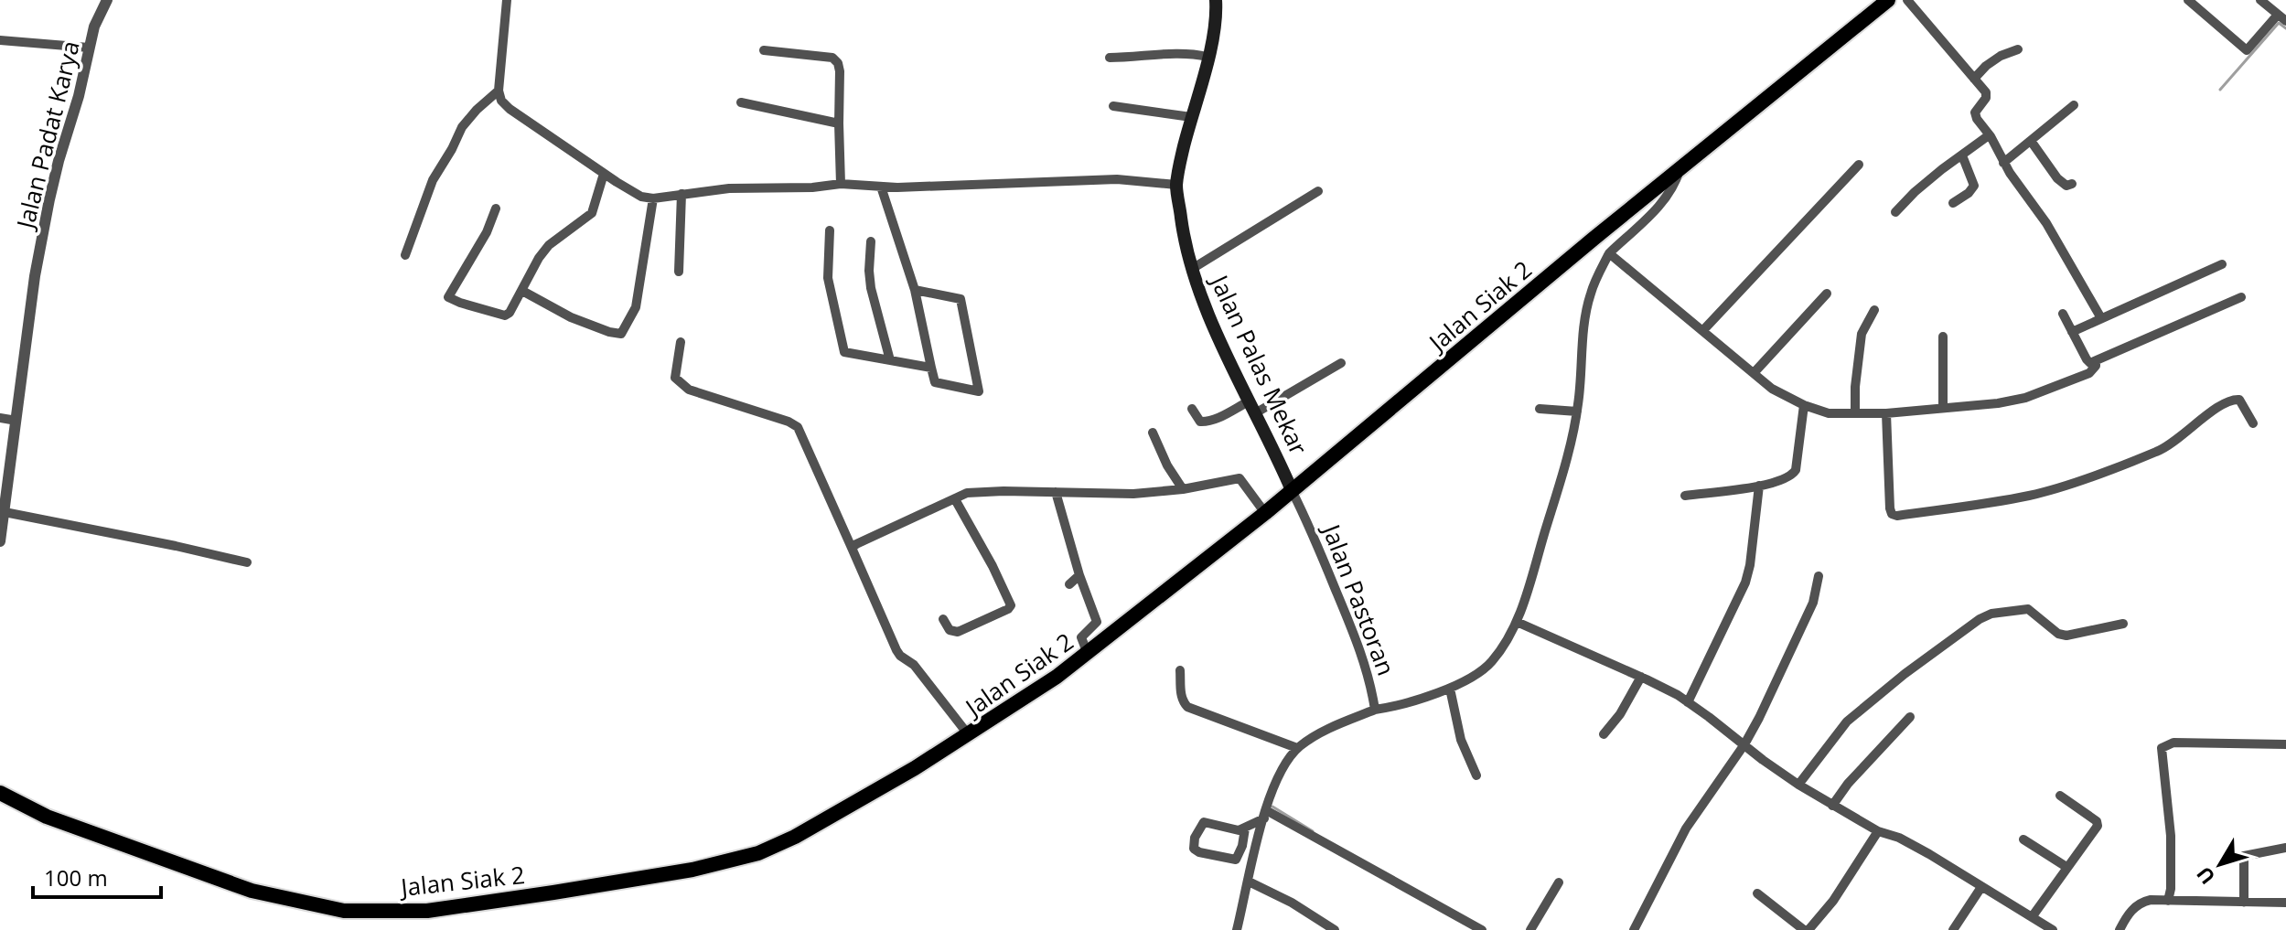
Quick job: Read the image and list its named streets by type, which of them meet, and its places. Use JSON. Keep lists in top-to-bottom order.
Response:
{
  "streets": {
    "highway": ["Jalan Siak 2"],
    "main road": ["Jalan Palas Mekar"],
    "street": ["Jalan Padat Karya", "Jalan Pastoran"]
  },
  "crossings": [
    ["Jalan Siak 2", "Jalan Palas Mekar"],
    ["Jalan Siak 2", "Jalan Pastoran"],
    ["Jalan Palas Mekar", "Jalan Pastoran"]
  ],
  "scale_bar": "100 m",
  "north": "bottom left"
}
